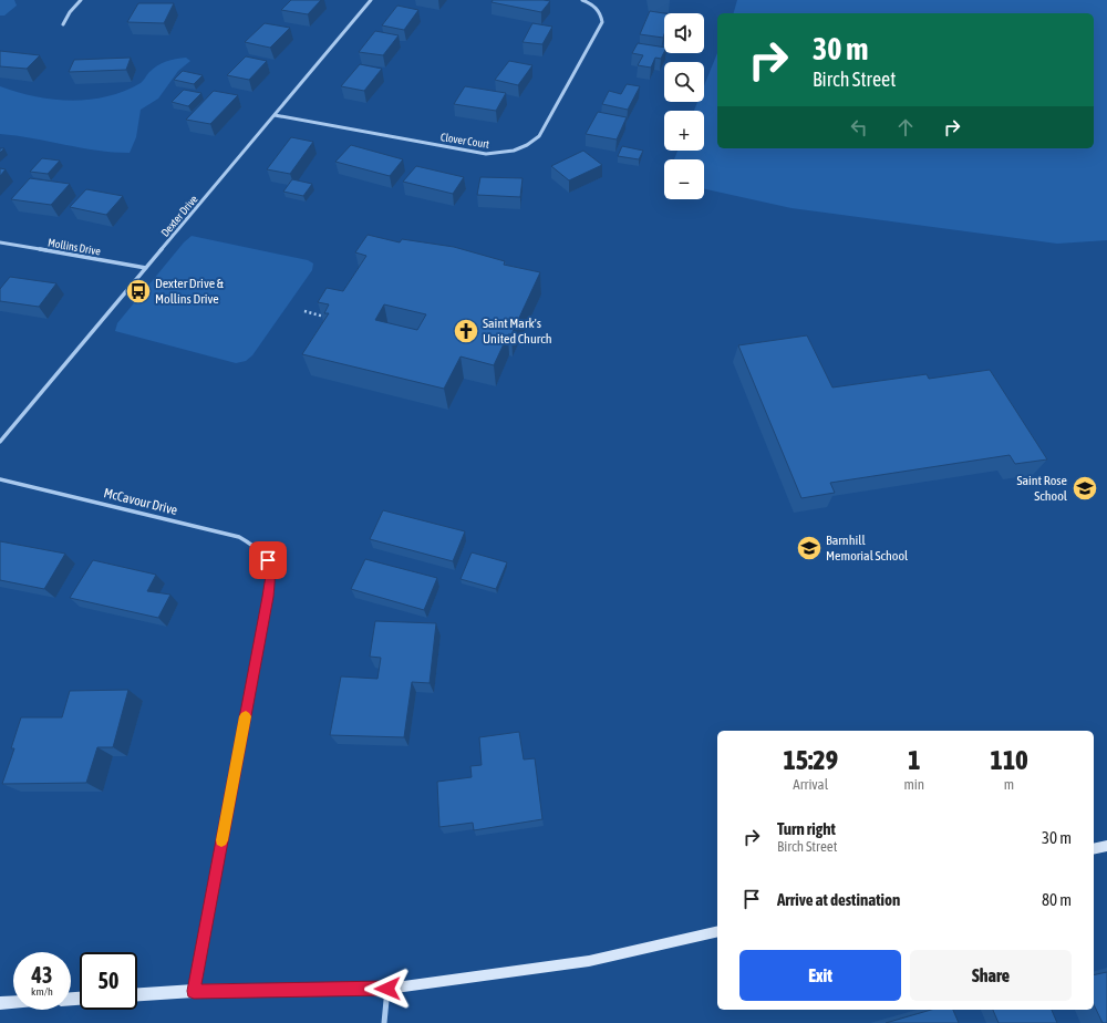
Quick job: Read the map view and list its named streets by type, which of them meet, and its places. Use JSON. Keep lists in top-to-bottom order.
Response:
{
  "streets": {
    "street": [
      "Clover Court",
      "Dexter Drive",
      "Mollins Drive",
      "McCavour Drive"
    ]
  },
  "crossings": [
    ["Clover Court", "Dexter Drive"],
    ["Dexter Drive", "Mollins Drive"]
  ],
  "places": {
    "bus stop": ["Dexter Drive & Mollins Drive"],
    "church": ["Saint Mark's United Church"],
    "school or university": ["Saint Rose School", "Barnhill Memorial School"]
  },
  "page": {
    "map_buttons": ["+", "−"],
    "turn": ["30 m", "Birch Street"],
    "eta": [
      "15:29",
      "Arrival",
      "1",
      "min",
      "110",
      "m"
    ],
    "list": [
      {
        "name": "Turn right",
        "note": "Birch Street",
        "value": "30 m"
      },
      {
        "name": "Arrive at destination",
        "value": "80 m"
      }
    ],
    "buttons": ["Exit", "Share"],
    "speed": "43 km/h",
    "limit": "50"
  }
}
